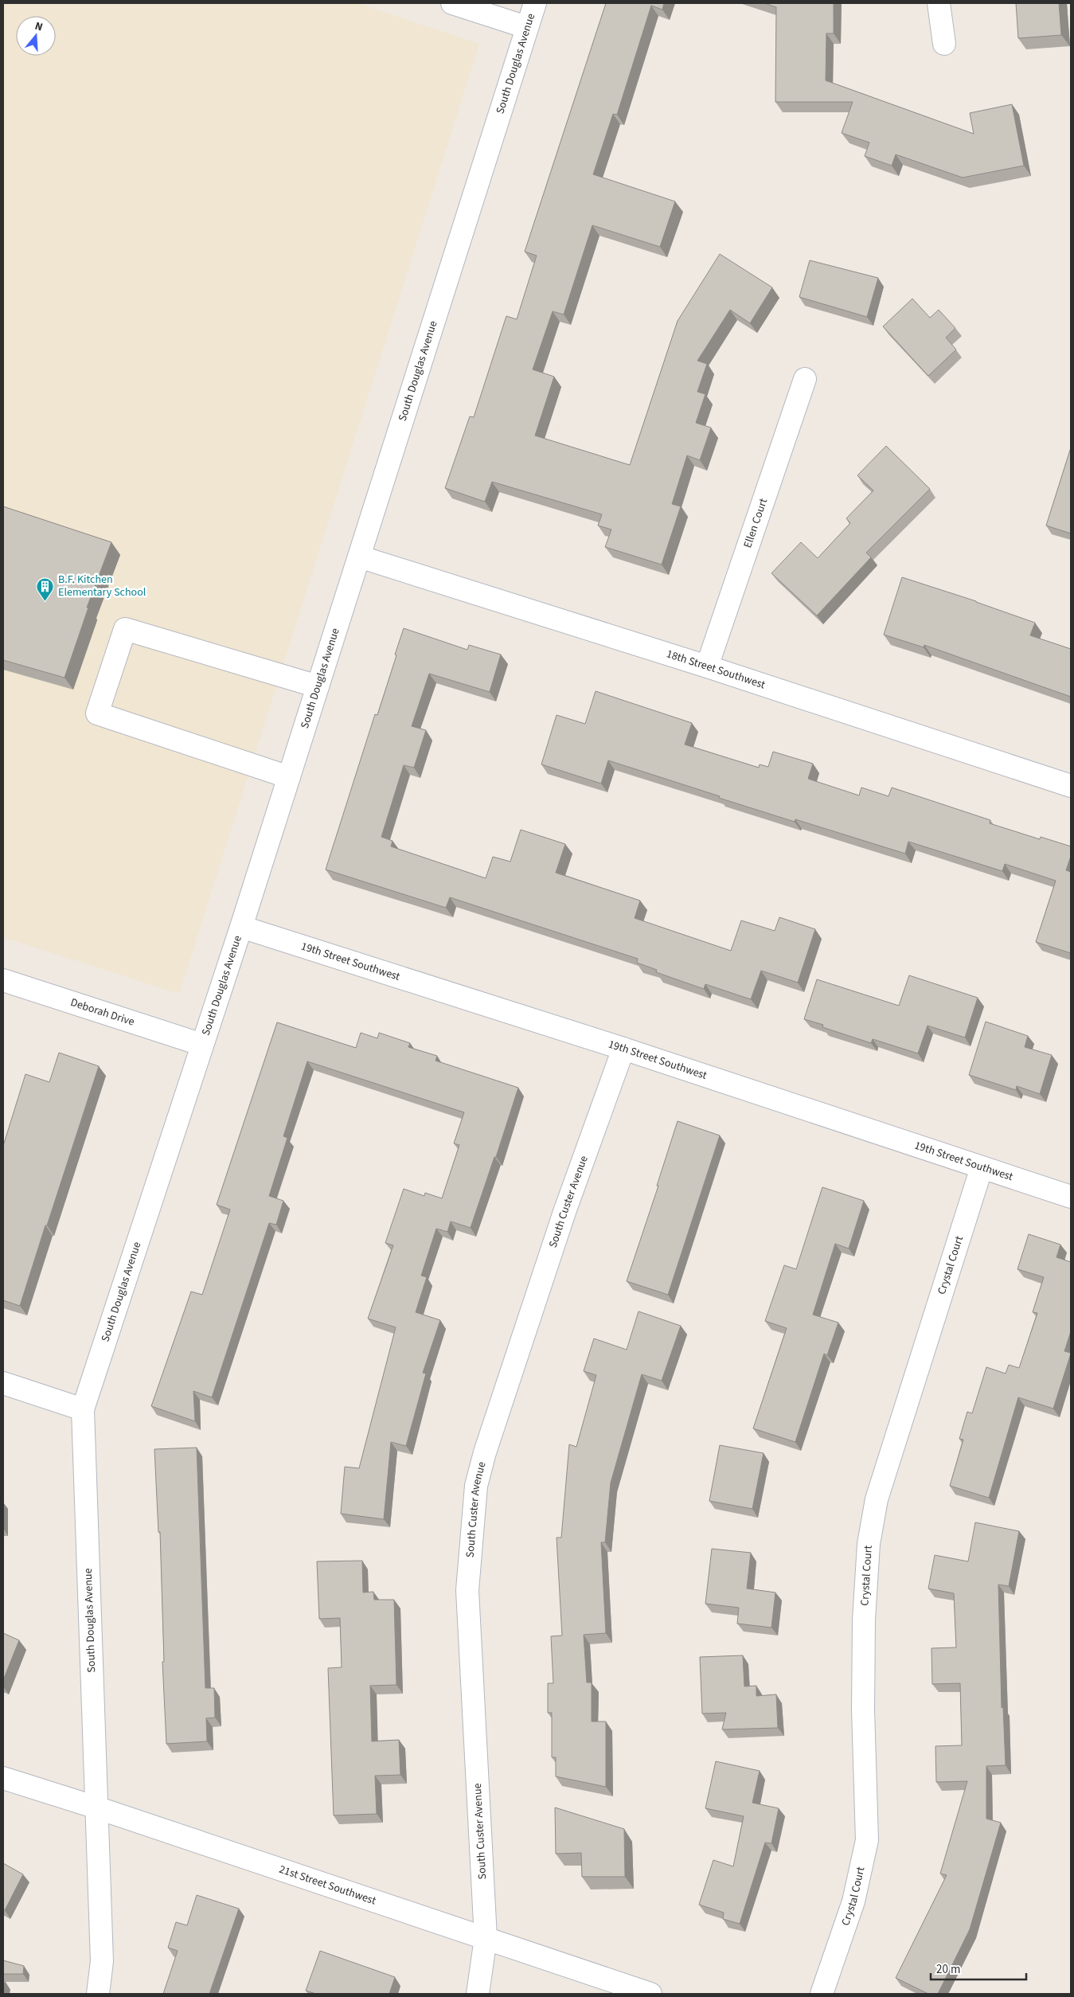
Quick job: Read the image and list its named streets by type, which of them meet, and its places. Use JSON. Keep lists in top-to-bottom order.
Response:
{
  "streets": {
    "street": [
      "South Douglas Avenue",
      "Ellen Court",
      "18th Street Southwest",
      "19th Street Southwest",
      "Deborah Drive",
      "South Custer Avenue",
      "Crystal Court",
      "21st Street Southwest"
    ]
  },
  "crossings": [
    ["South Douglas Avenue", "18th Street Southwest"],
    ["South Douglas Avenue", "19th Street Southwest"],
    ["South Douglas Avenue", "Deborah Drive"],
    ["South Douglas Avenue", "21st Street Southwest"],
    ["Ellen Court", "18th Street Southwest"],
    ["19th Street Southwest", "South Custer Avenue"],
    ["19th Street Southwest", "Crystal Court"],
    ["South Custer Avenue", "21st Street Southwest"]
  ],
  "places": {
    "building": ["B.F. Kitchen Elementary School"]
  },
  "scale_bar": "20 m",
  "north": "top"
}
